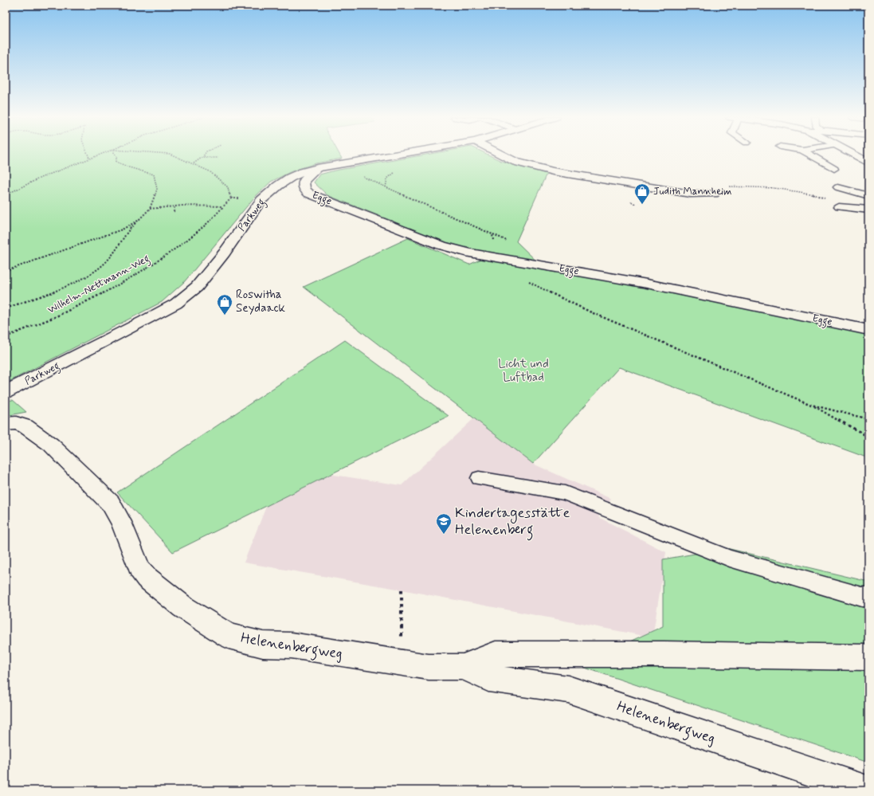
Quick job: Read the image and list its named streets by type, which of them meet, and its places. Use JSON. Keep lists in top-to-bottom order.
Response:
{
  "streets": {
    "street": ["Egge", "Parkweg", "Helenenbergweg"],
    "path": ["Wilhelm-Nettmann-Weg"]
  },
  "crossings": [
    ["Egge", "Parkweg"]
  ],
  "parks": ["Licht und Luftbad"],
  "places": {
    "shop": ["Judith Mannheim", "Roswitha Seydaack"],
    "school or university": ["Kindertagesstätte Helenenberg"]
  }
}
